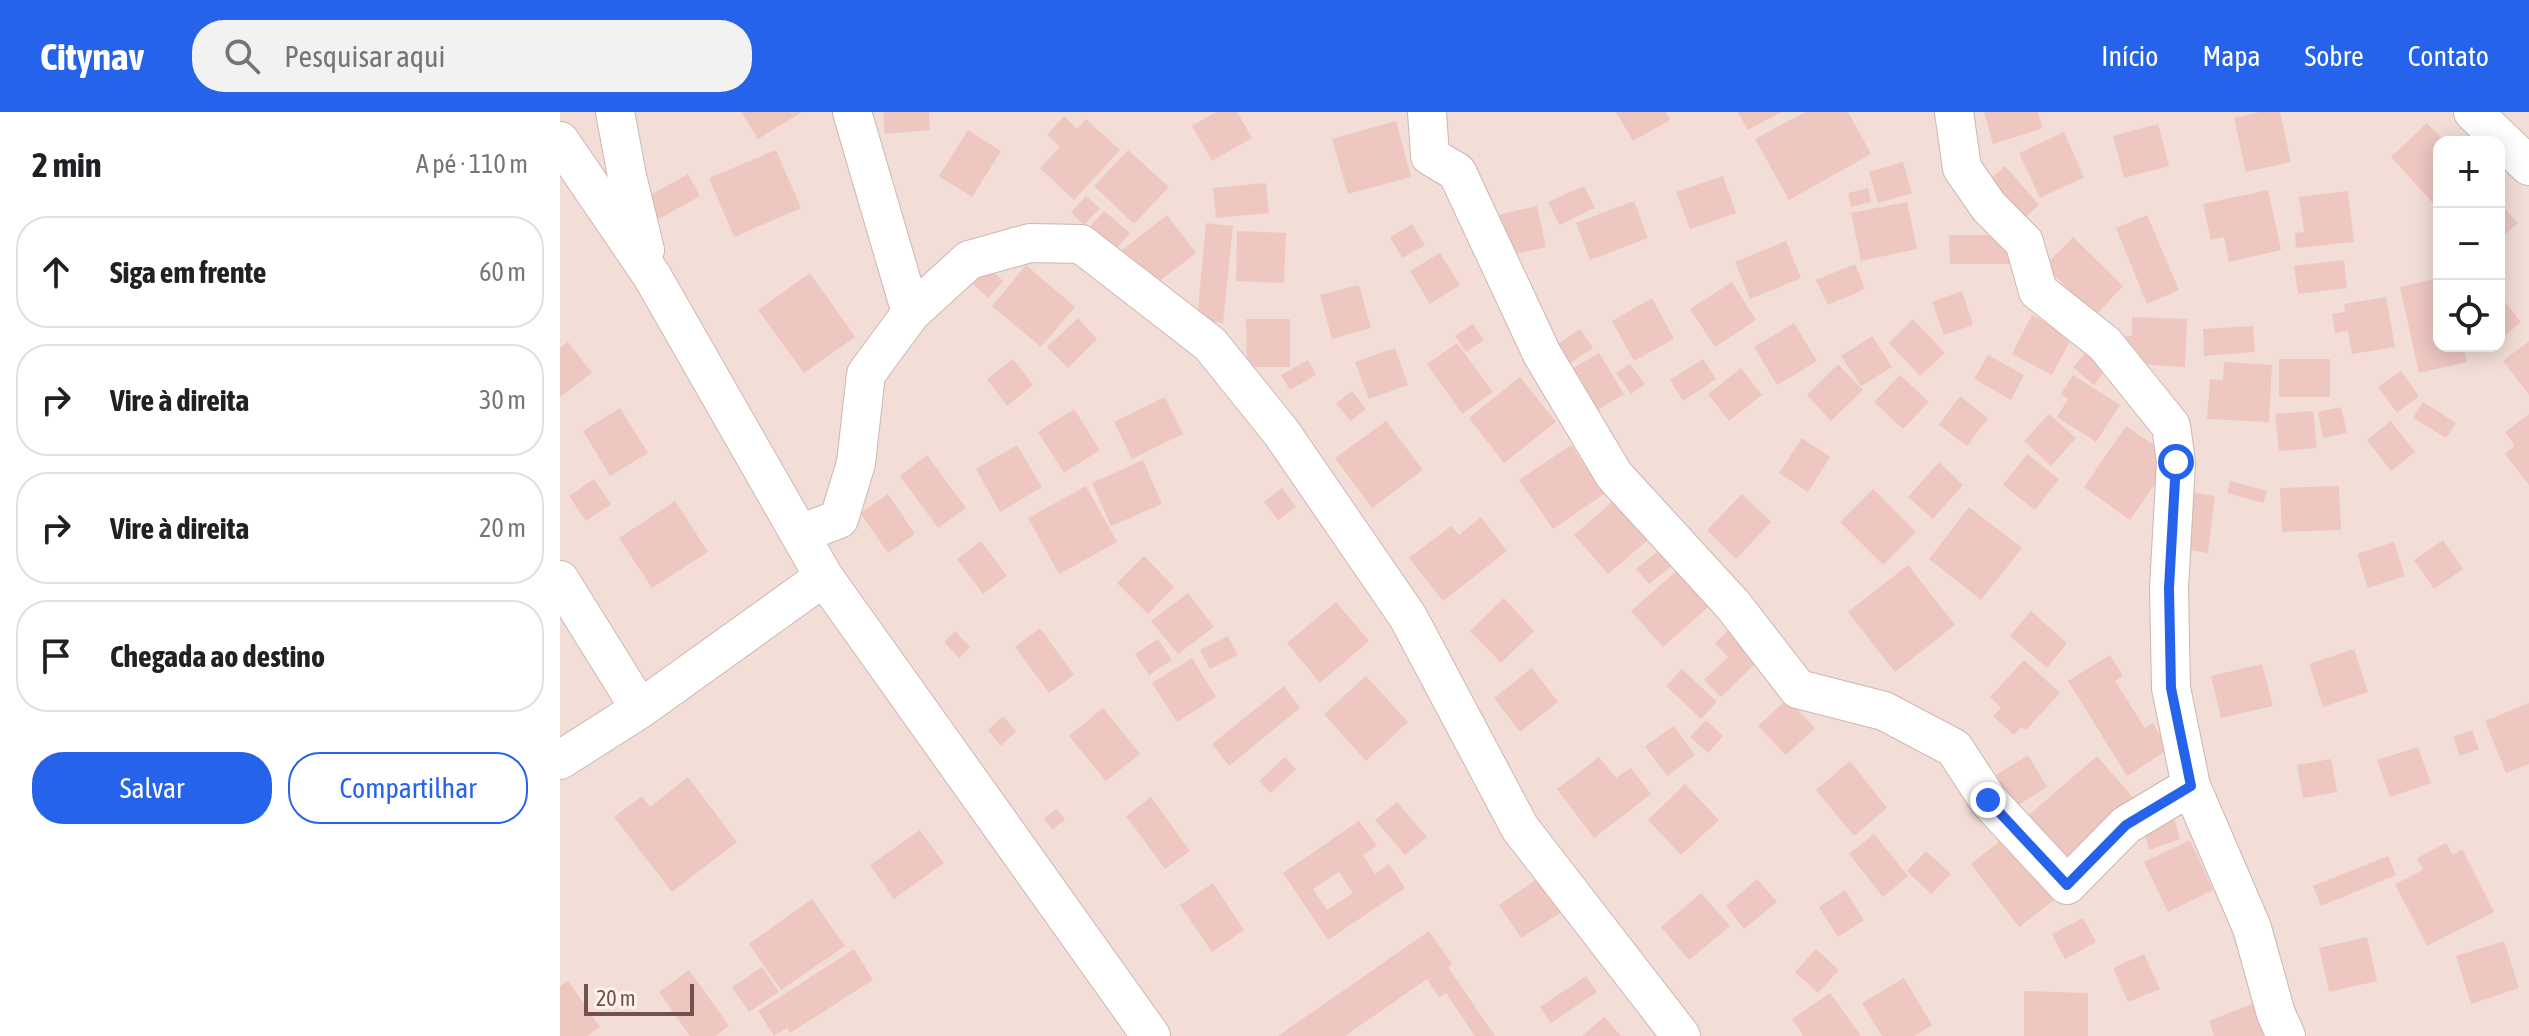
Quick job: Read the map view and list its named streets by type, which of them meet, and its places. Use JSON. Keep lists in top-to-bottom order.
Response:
{
  "scale_bar": "20 m",
  "page": {
    "header": "Citynav",
    "search": "Pesquisar aqui",
    "nav": [
      "Início",
      "Mapa",
      "Sobre",
      "Contato"
    ],
    "heading": ["2 min", "A pé · 110 m"],
    "map_buttons": ["+", "−"],
    "list": [
      ["Siga em frente", "60 m"],
      ["Vire à direita", "30 m"],
      ["Vire à direita", "20 m"],
      "Chegada ao destino"
    ],
    "buttons": ["Salvar", "Compartilhar"],
    "scale": "20 m"
  }
}
